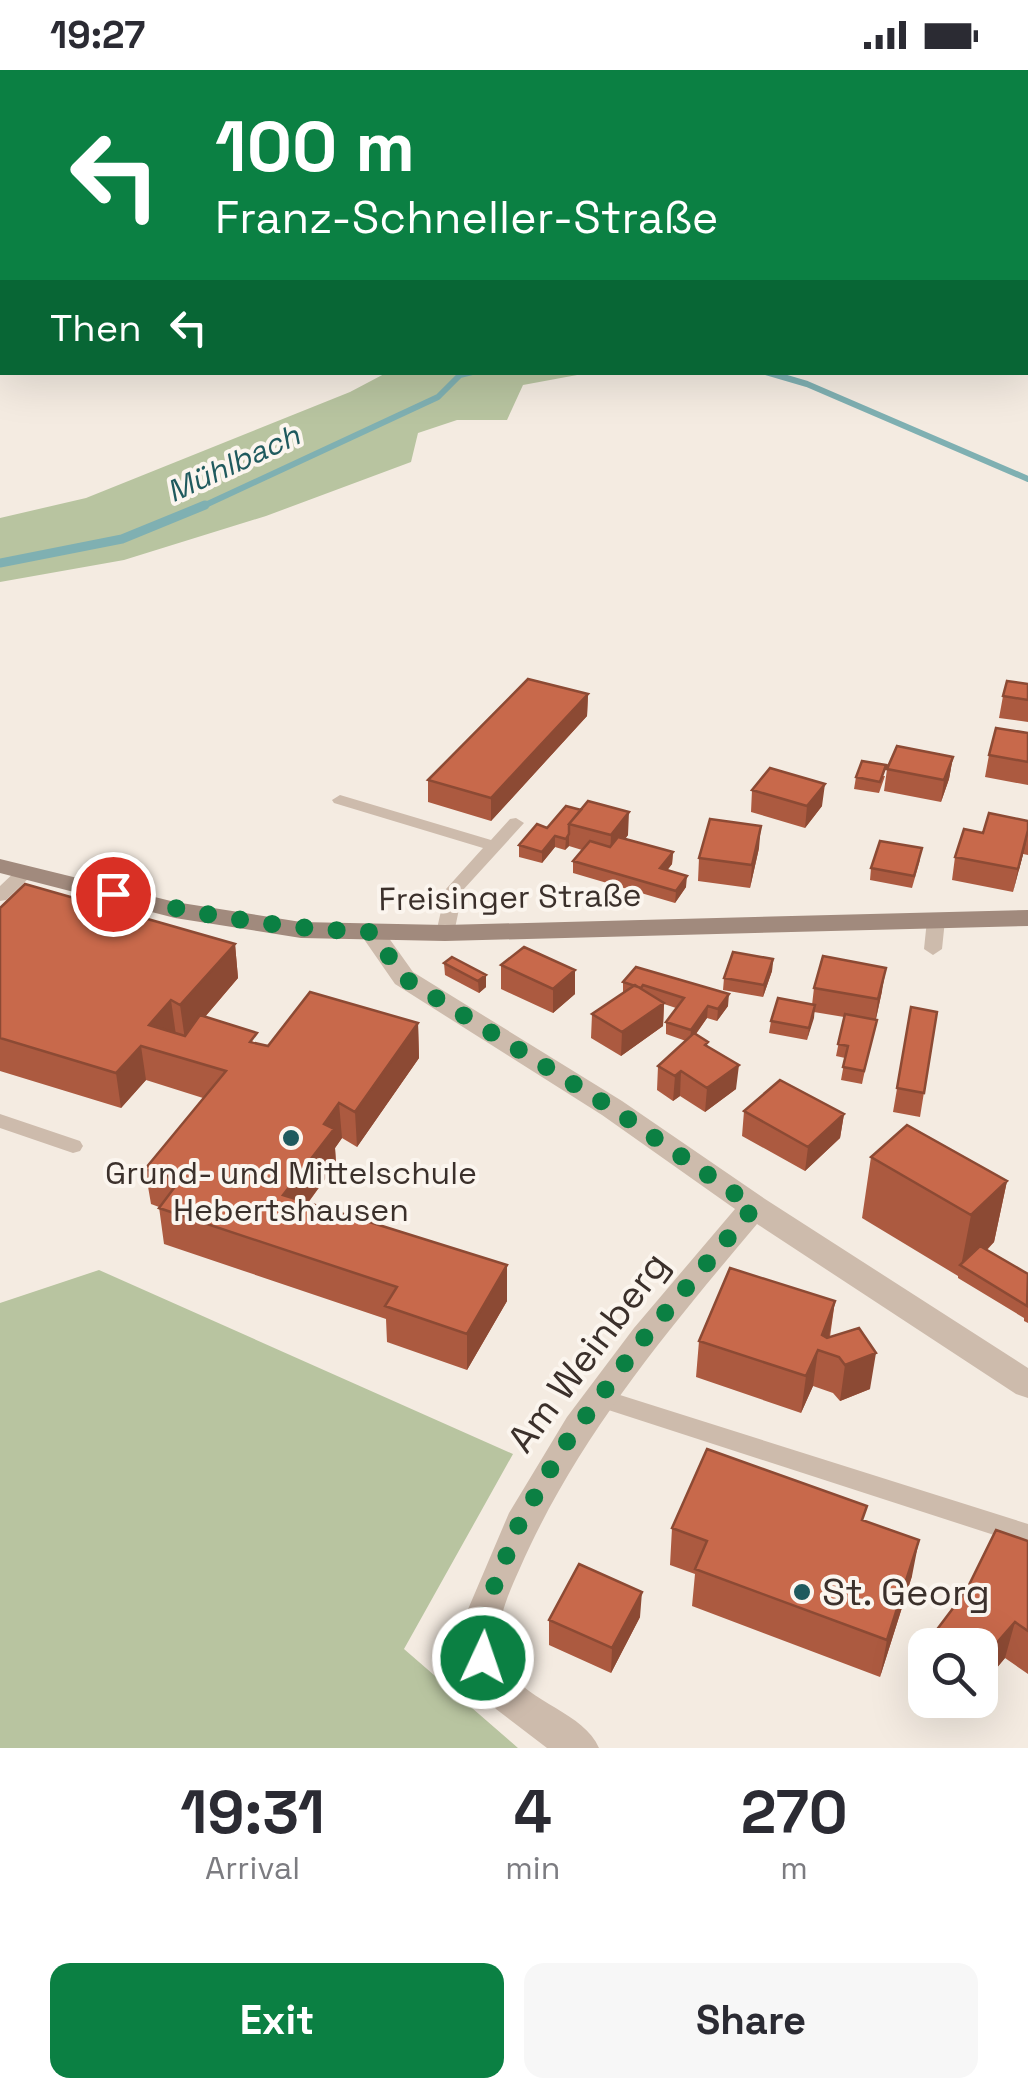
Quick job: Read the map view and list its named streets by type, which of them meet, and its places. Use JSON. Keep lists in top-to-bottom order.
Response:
{
  "streets": {
    "main road": ["Freisinger Straße"],
    "street": ["Am Weinberg"]
  },
  "water": ["Mühlbach"],
  "places": ["Grund- und Mittelschule Hebertshausen", "St. Georg"],
  "page": {
    "status": "19:27",
    "turn": ["100 m", "Franz-Schneller-Straße"],
    "then": "Then",
    "eta": [
      "19:31",
      "Arrival",
      "4",
      "min",
      "270",
      "m"
    ],
    "buttons": ["Exit", "Share"]
  }
}
